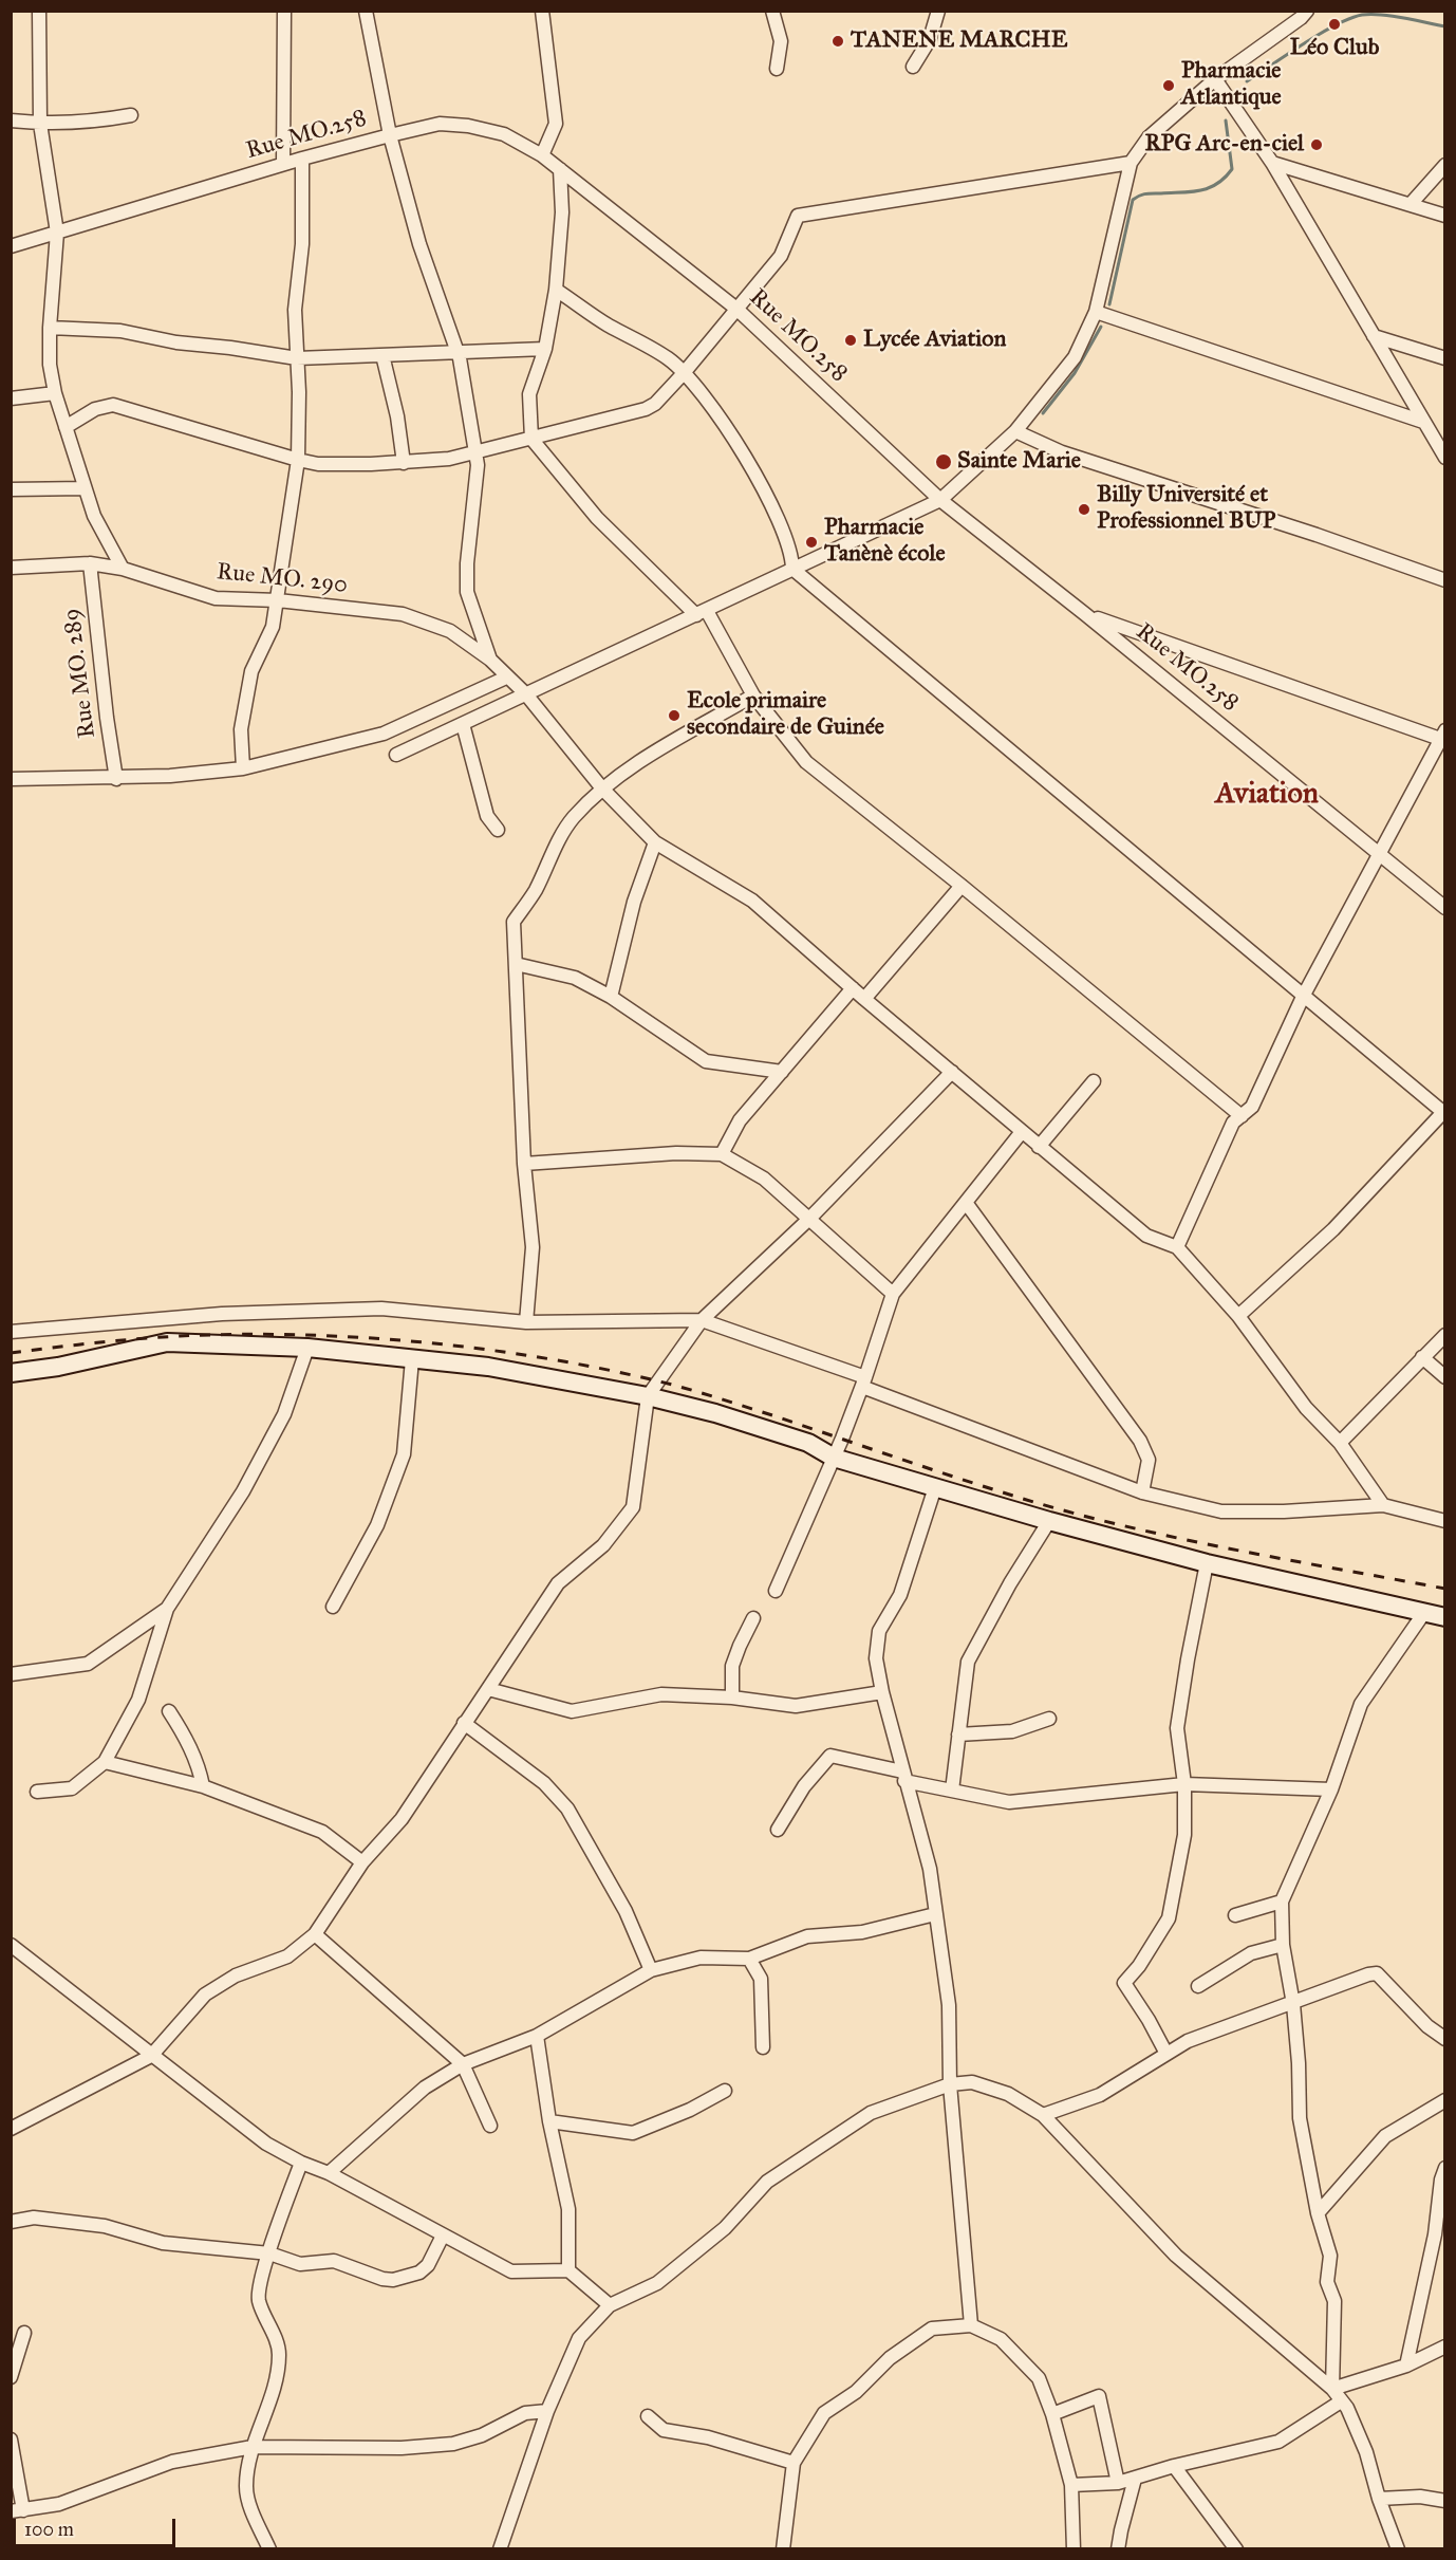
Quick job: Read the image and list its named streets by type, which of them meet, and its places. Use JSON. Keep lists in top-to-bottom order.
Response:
{
  "streets": {
    "street": ["Rue MO.258", "Rue MO. 290", "Rue MO. 289"]
  },
  "crossings": [
    ["Rue MO. 290", "Rue MO. 289"]
  ],
  "districts": ["Aviation"],
  "places": [
    "Léo Club",
    "TANENE MARCHE",
    "Pharmacie Atlantique",
    "RPG Arc-en-ciel",
    "Lycée Aviation",
    "Sainte Marie",
    "Billy Université et Professionnel BUP",
    "Pharmacie Tanènè école",
    "Ecole primaire secondaire de Guinée"
  ],
  "scale_bar": "100 m"
}
